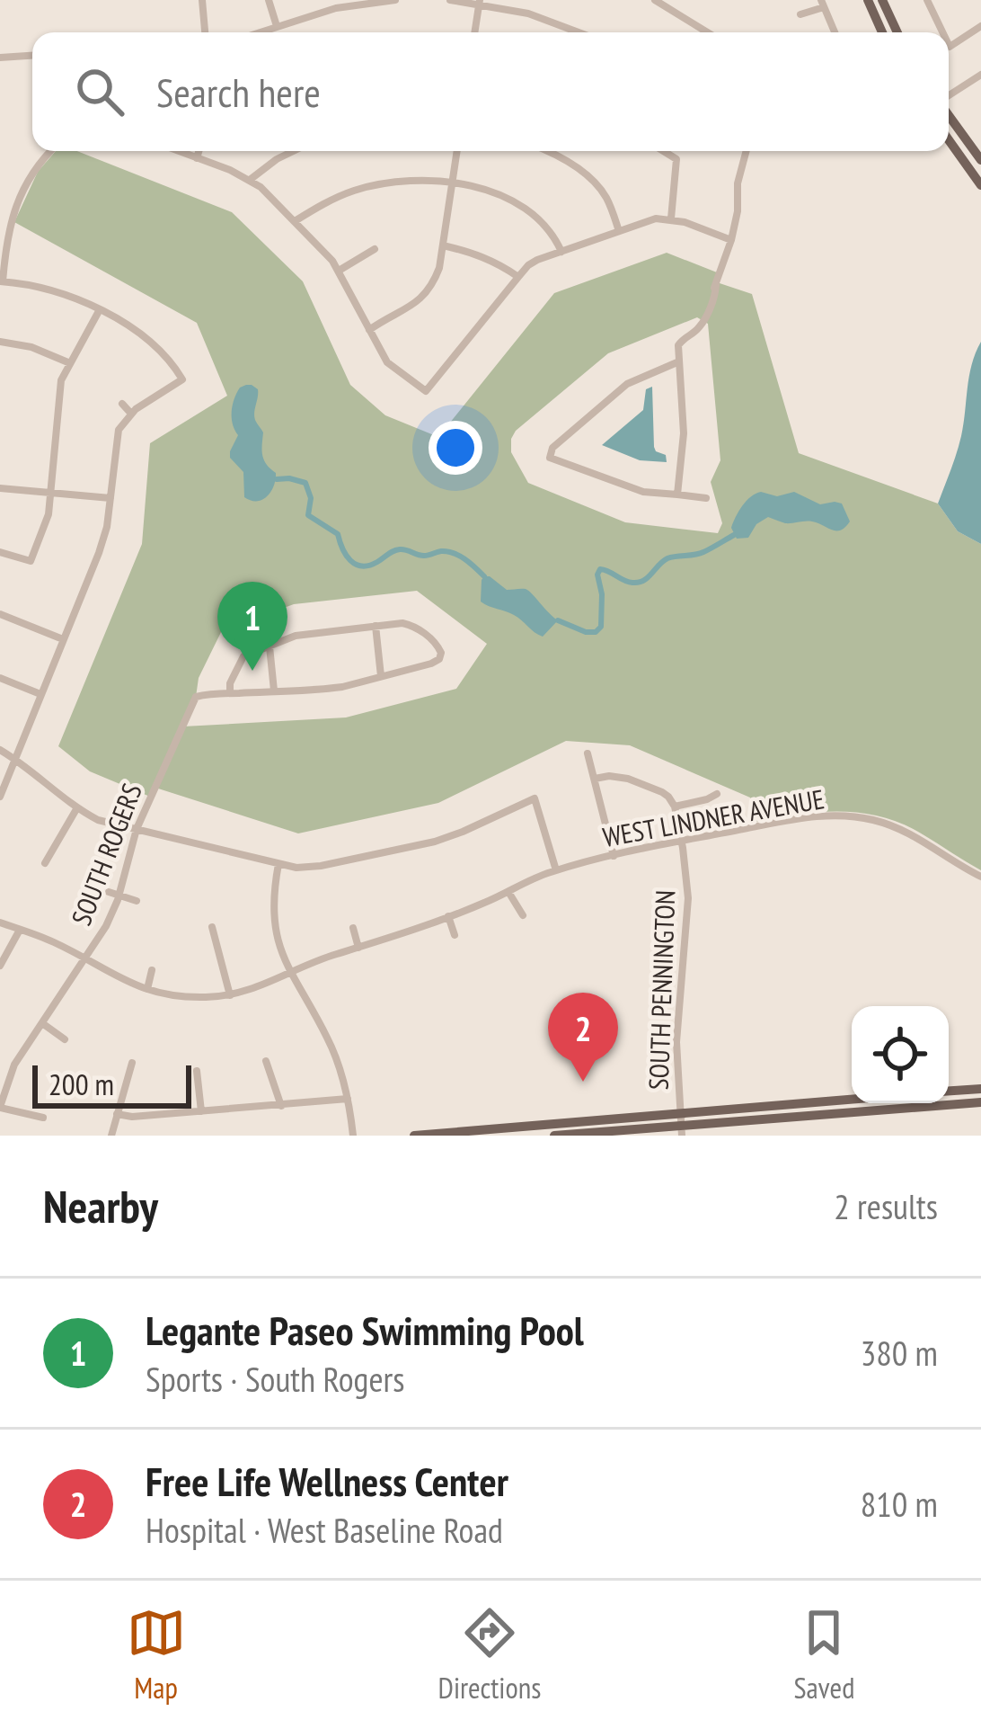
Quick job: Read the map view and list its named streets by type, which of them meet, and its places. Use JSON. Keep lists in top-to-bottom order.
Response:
{
  "streets": {
    "street": ["WEST LINDNER AVENUE", "SOUTH ROGERS", "SOUTH PENNINGTON"]
  },
  "crossings": [
    ["WEST LINDNER AVENUE", "SOUTH ROGERS"],
    ["WEST LINDNER AVENUE", "SOUTH PENNINGTON"]
  ],
  "scale_bar": "200 m",
  "page": {
    "search": "Search here",
    "pins": ["1", "2"],
    "scale": "200 m",
    "heading": ["Nearby", "2 results"],
    "list": [
      {
        "mark": "1",
        "name": "Legante Paseo Swimming Pool",
        "note": "Sports · South Rogers",
        "value": "380 m"
      },
      {
        "mark": "2",
        "name": "Free Life Wellness Center",
        "note": "Hospital · West Baseline Road",
        "value": "810 m"
      }
    ],
    "nav": ["Map", "Directions", "Saved"]
  }
}
